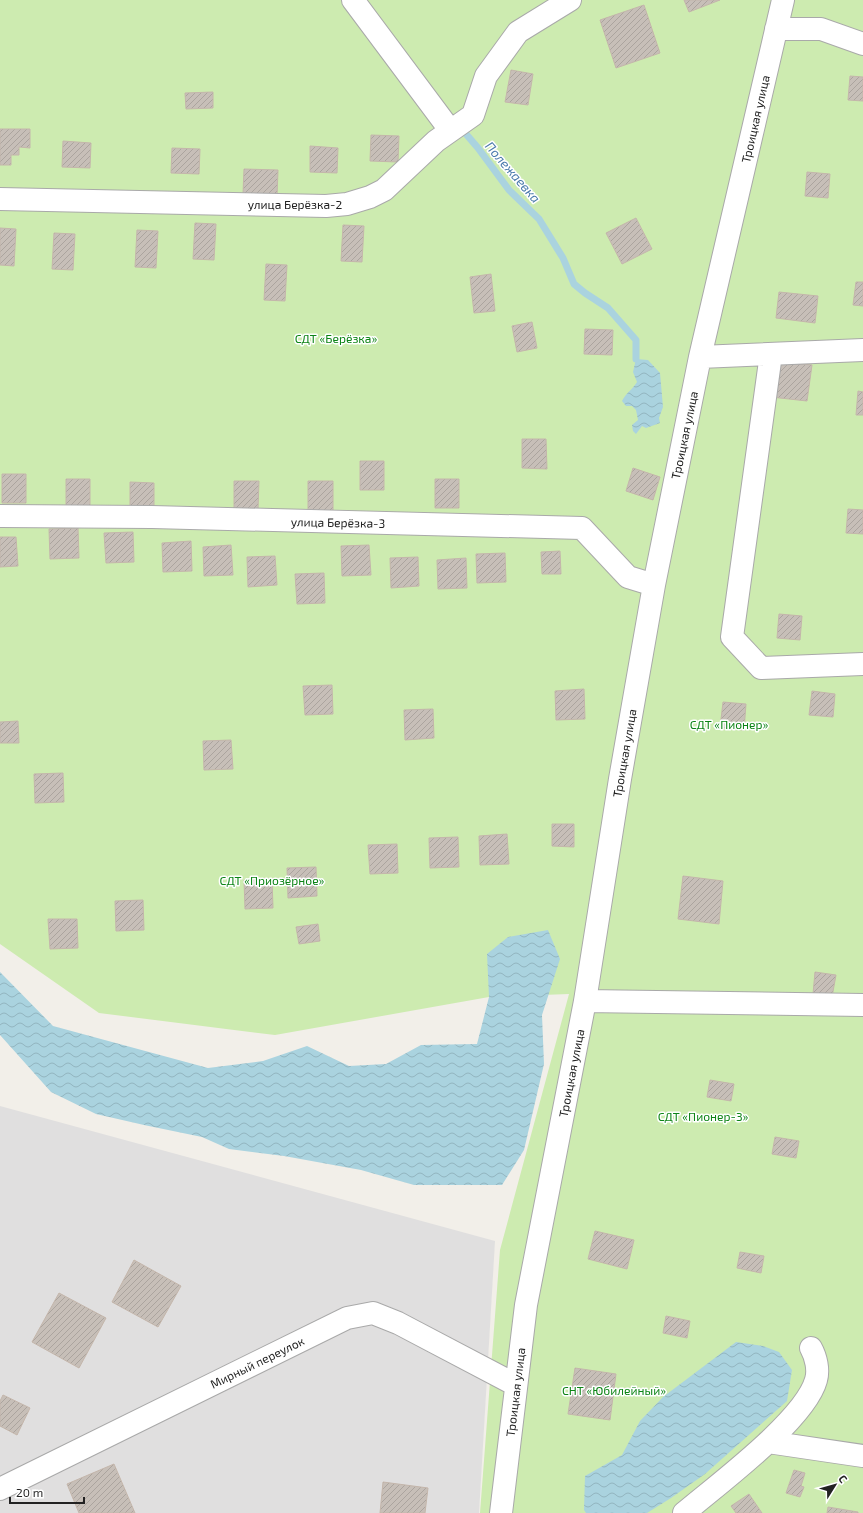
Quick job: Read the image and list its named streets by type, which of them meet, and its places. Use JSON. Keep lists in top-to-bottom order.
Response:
{
  "streets": {
    "street": [
      "Троицкая улица",
      "улица Берёзка-2",
      "улица Берёзка-3",
      "Мирный переулок"
    ]
  },
  "crossings": [
    ["Троицкая улица", "улица Берёзка-3"],
    ["Троицкая улица", "Мирный переулок"]
  ],
  "water": ["Полежаевка"],
  "parks": [
    "СДТ «Берёзка»",
    "СДТ «Пионер»",
    "СДТ «Приозёрное»",
    "СДТ «Пионер-3»",
    "СНТ «Юбилейный»"
  ],
  "scale_bar": "20 m",
  "north": "top right"
}
